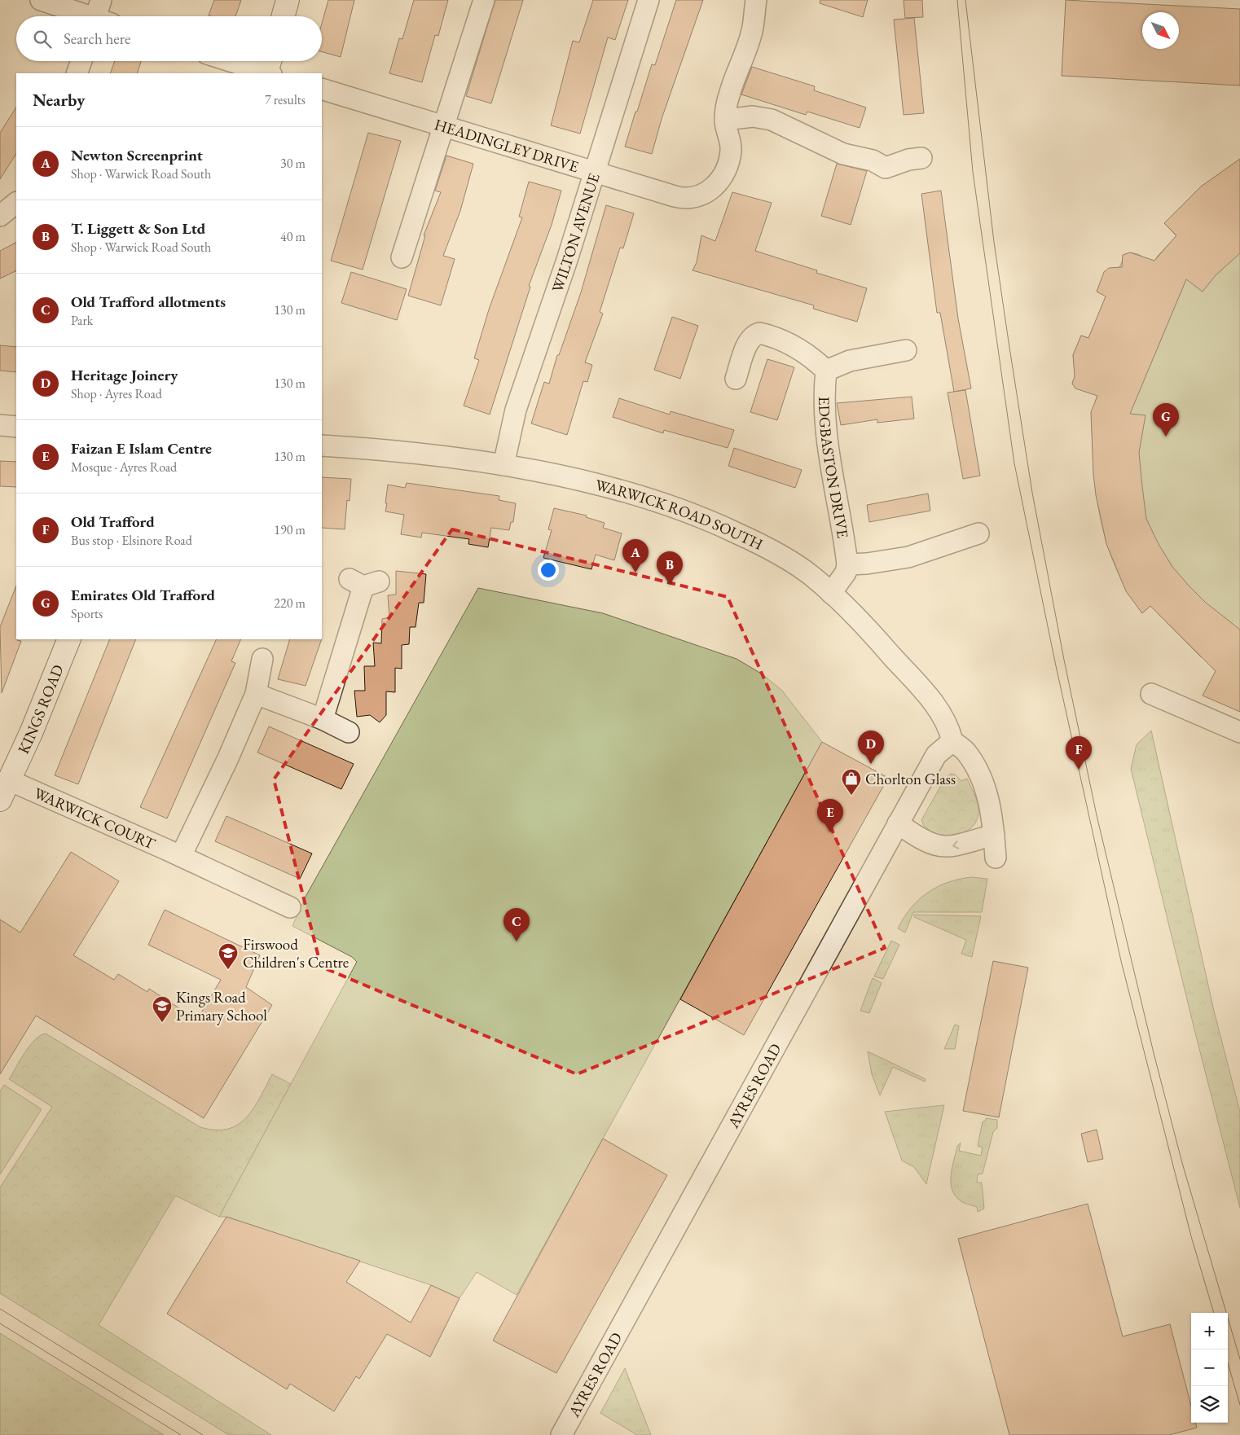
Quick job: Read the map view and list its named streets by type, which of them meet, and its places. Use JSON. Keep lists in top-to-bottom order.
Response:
{
  "streets": {
    "street": [
      "HEADINGLEY DRIVE",
      "WILTON AVENUE",
      "EDGBASTON DRIVE",
      "WARWICK ROAD SOUTH",
      "KINGS ROAD",
      "WARWICK COURT",
      "AYRES ROAD"
    ]
  },
  "crossings": [
    ["HEADINGLEY DRIVE", "WILTON AVENUE"],
    ["WILTON AVENUE", "WARWICK ROAD SOUTH"],
    ["WARWICK ROAD SOUTH", "AYRES ROAD"],
    ["KINGS ROAD", "WARWICK COURT"]
  ],
  "places": {
    "shop": ["Chorlton Glass"],
    "school or university": ["Firswood Children's Centre", "Kings Road Primary School"]
  },
  "north": "bottom right",
  "page": {
    "search": "Search here",
    "heading": ["Nearby", "7 results"],
    "list": [
      {
        "mark": "A",
        "name": "Newton Screenprint",
        "note": "Shop · Warwick Road South",
        "value": "30 m"
      },
      {
        "mark": "B",
        "name": "T. Liggett & Son Ltd",
        "note": "Shop · Warwick Road South",
        "value": "40 m"
      },
      {
        "mark": "C",
        "name": "Old Trafford allotments",
        "note": "Park",
        "value": "130 m"
      },
      {
        "mark": "D",
        "name": "Heritage Joinery",
        "note": "Shop · Ayres Road",
        "value": "130 m"
      },
      {
        "mark": "E",
        "name": "Faizan E Islam Centre",
        "note": "Mosque · Ayres Road",
        "value": "130 m"
      },
      {
        "mark": "F",
        "name": "Old Trafford",
        "note": "Bus stop · Elsinore Road",
        "value": "190 m"
      },
      {
        "mark": "G",
        "name": "Emirates Old Trafford",
        "note": "Sports",
        "value": "220 m"
      }
    ],
    "pins": [
      "G",
      "A",
      "B",
      "D",
      "F",
      "E",
      "C"
    ],
    "map_buttons": ["+", "−"]
  }
}
